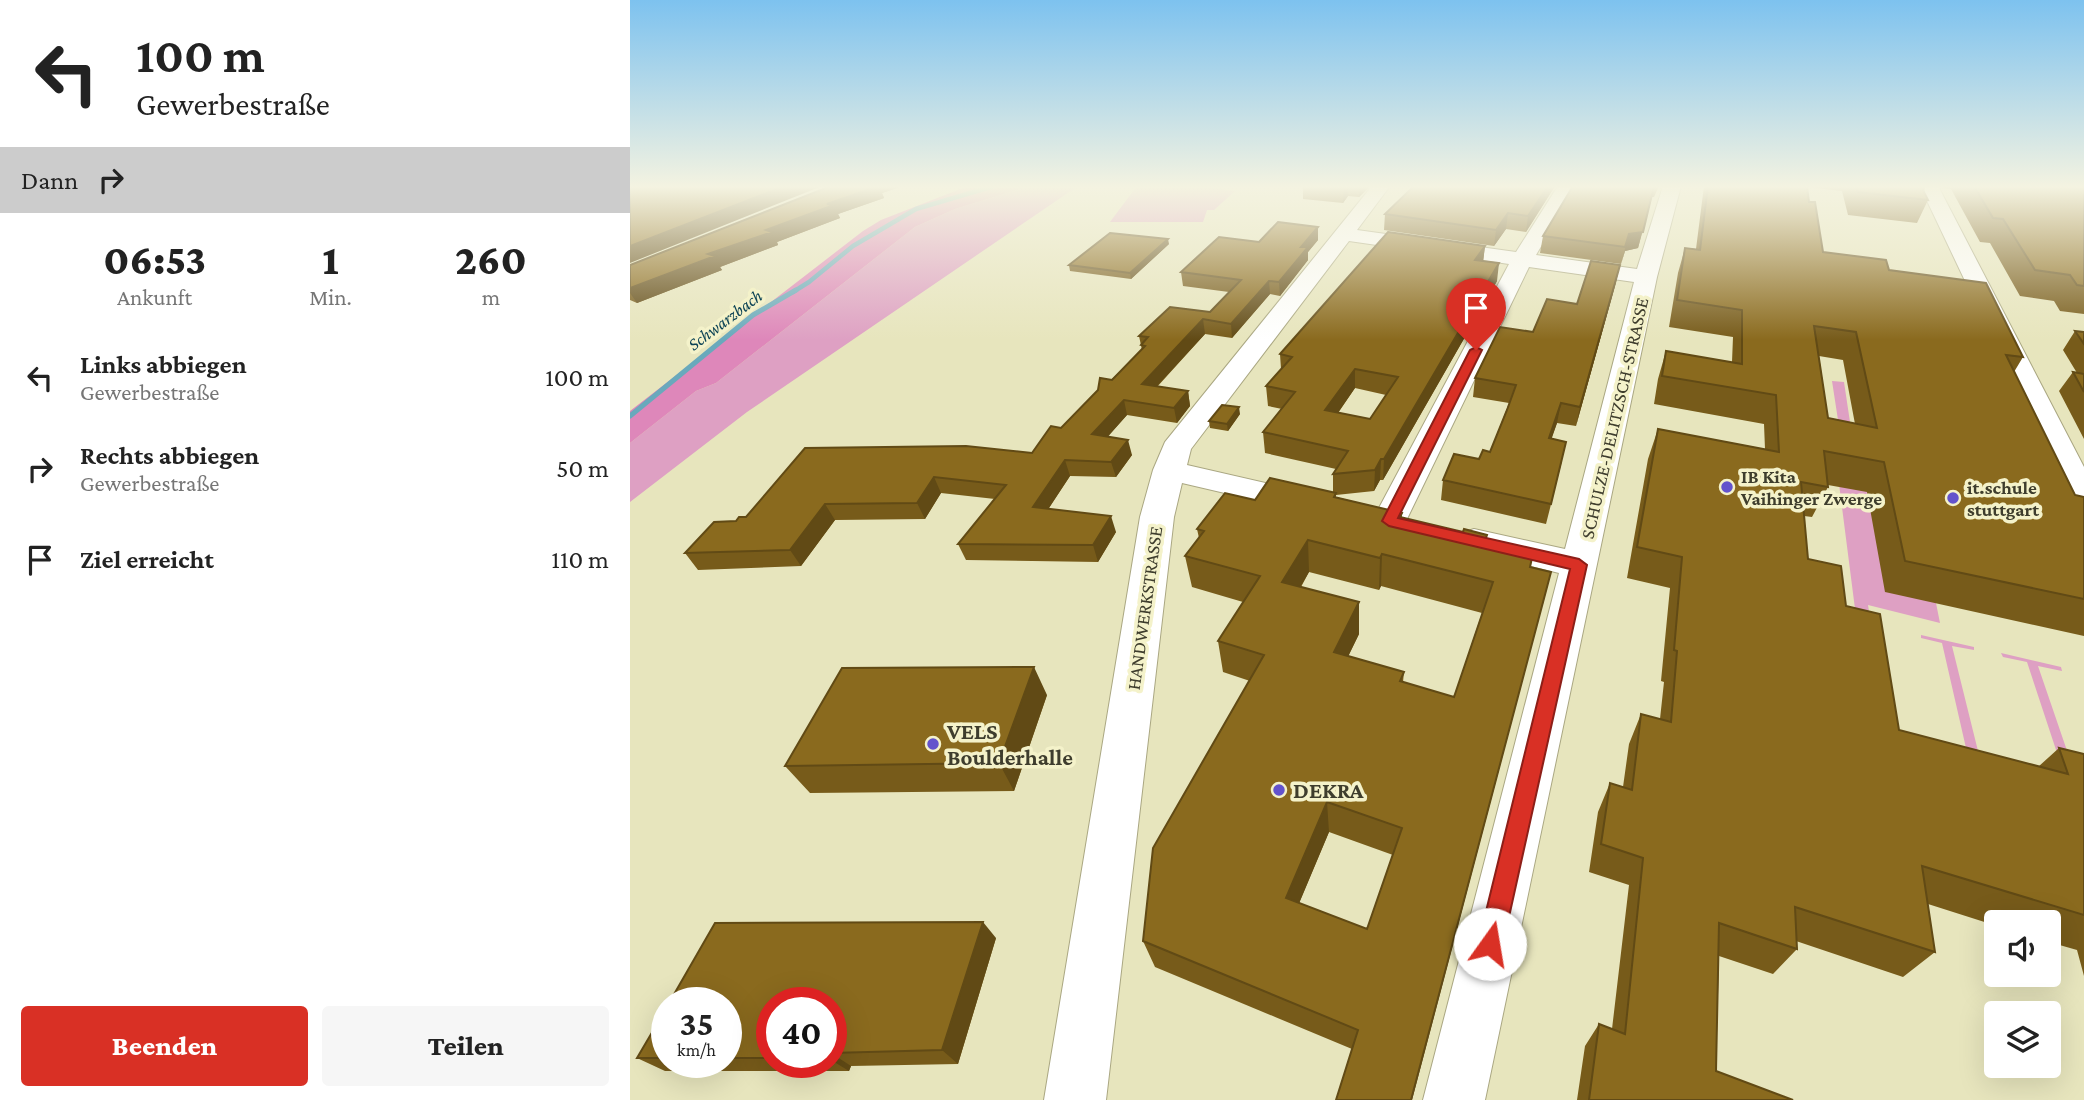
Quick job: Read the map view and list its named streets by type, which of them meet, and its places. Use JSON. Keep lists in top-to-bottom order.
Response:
{
  "streets": {
    "street": ["SCHULZE-DELITZSCH-STRASSE", "HANDWERKSTRASSE"]
  },
  "water": ["Schwarzbach"],
  "places": [
    "IB Kita Vaihinger Zwerge",
    "it.schule stuttgart",
    "VELS Boulderhalle",
    "DEKRA"
  ],
  "page": {
    "turn": ["100 m", "Gewerbestraße"],
    "then": "Dann",
    "eta": [
      "06:53",
      "Ankunft",
      "1",
      "Min.",
      "260",
      "m"
    ],
    "list": [
      {
        "name": "Links abbiegen",
        "note": "Gewerbestraße",
        "value": "100 m"
      },
      {
        "name": "Rechts abbiegen",
        "note": "Gewerbestraße",
        "value": "50 m"
      },
      {
        "name": "Ziel erreicht",
        "value": "110 m"
      }
    ],
    "speed": "35 km/h",
    "limit": "40",
    "buttons": ["Beenden", "Teilen"]
  }
}
